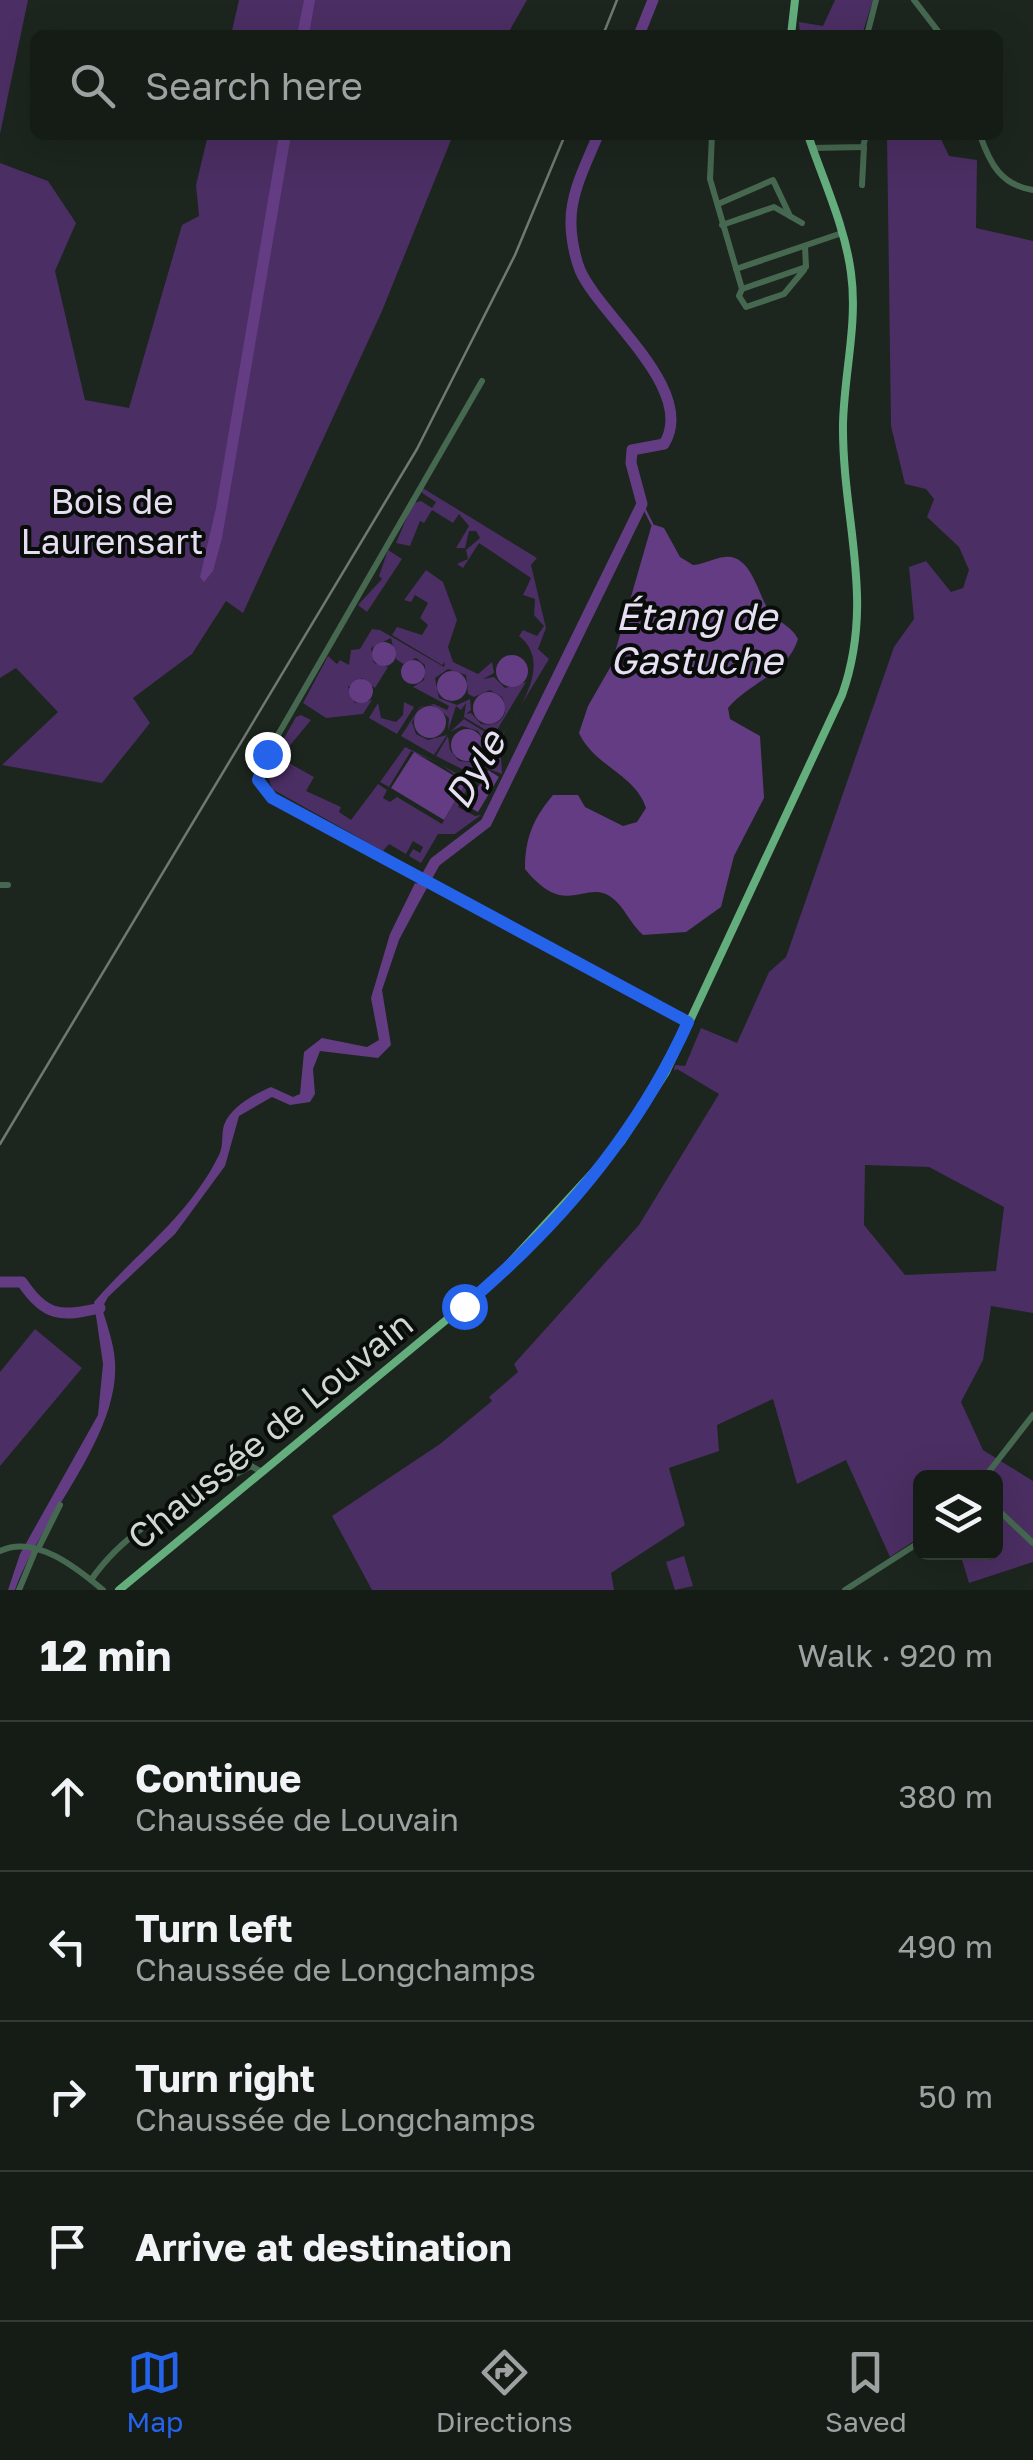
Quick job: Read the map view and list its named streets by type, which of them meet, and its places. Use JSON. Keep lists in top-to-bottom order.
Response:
{
  "streets": {
    "main road": ["Chaussée de Louvain"]
  },
  "water": ["Étang de Gastuche", "Dyle"],
  "parks": ["Bois de Laurensart"],
  "page": {
    "search": "Search here",
    "heading": ["12 min", "Walk · 920 m"],
    "list": [
      ["Continue", "Chaussée de Louvain", "380 m"],
      ["Turn left", "Chaussée de Longchamps", "490 m"],
      ["Turn right", "Chaussée de Longchamps", "50 m"],
      "Arrive at destination"
    ],
    "nav": ["Map", "Directions", "Saved"]
  }
}
